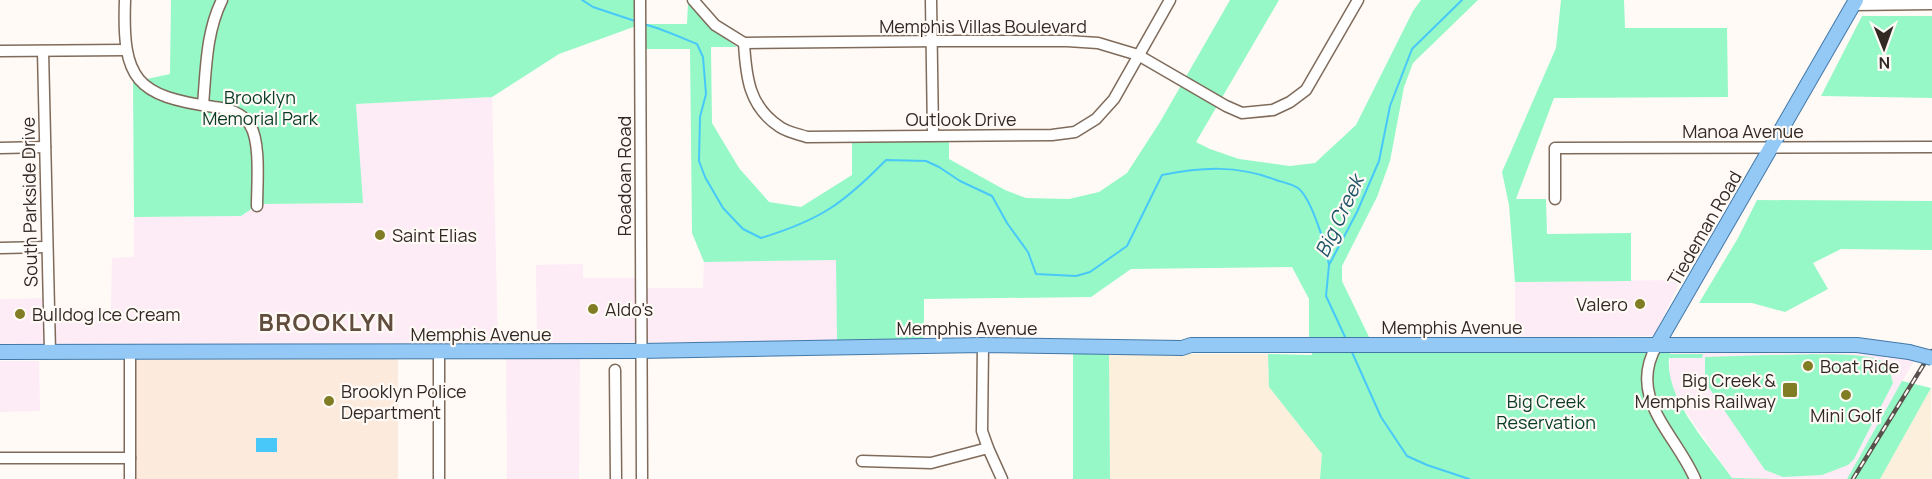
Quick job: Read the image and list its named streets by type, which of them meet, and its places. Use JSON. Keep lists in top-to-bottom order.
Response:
{
  "streets": {
    "main road": ["Tiedeman Road", "Memphis Avenue"],
    "street": [
      "Memphis Villas Boulevard",
      "Outlook Drive",
      "Manoa Avenue",
      "Roadoan Road",
      "South Parkside Drive"
    ]
  },
  "crossings": [
    ["Memphis Villas Boulevard", "Outlook Drive"],
    ["Manoa Avenue", "Tiedeman Road"],
    ["Roadoan Road", "Memphis Avenue"],
    ["South Parkside Drive", "Memphis Avenue"],
    ["Tiedeman Road", "Memphis Avenue"]
  ],
  "districts": ["BROOKLYN"],
  "water": ["Big Creek"],
  "parks": ["Brooklyn Memorial Park", "Big Creek Reservation"],
  "places": {
    "other": [
      "Saint Elias",
      "Valero",
      "Aldo's",
      "Bulldog Ice Cream",
      "Boat Ride",
      "Mini Golf",
      "Brooklyn Police Department"
    ],
    "transit": ["Big Creek & Memphis Railway"]
  },
  "north": "bottom"
}
